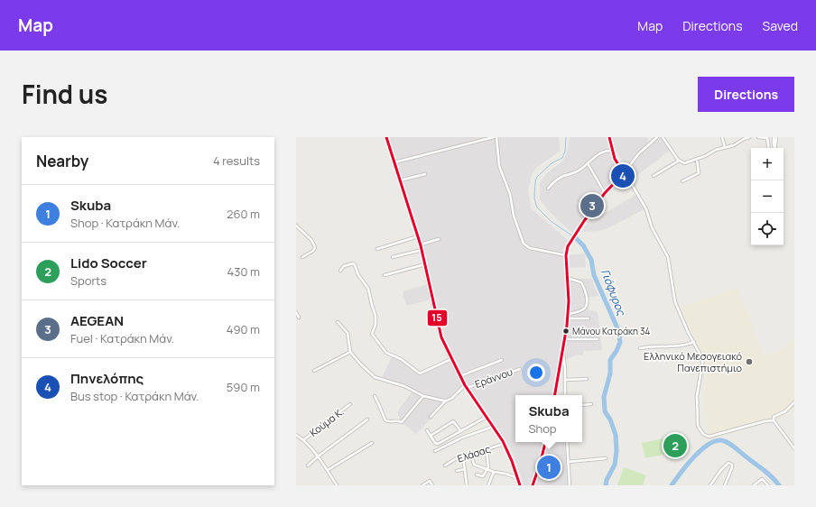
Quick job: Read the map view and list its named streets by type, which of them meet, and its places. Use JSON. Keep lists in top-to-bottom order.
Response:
{
  "streets": {
    "street": ["Εράννου", "Κούμα Κ.", "Ελάσας"]
  },
  "water": ["Γιόφυρος"],
  "places": ["Μάνου Κατράκη 34", "Ελληνικό Μεσογειακό Πανεπιστήμιο"],
  "lines": ["transit line 15"],
  "page": {
    "header": "Map",
    "nav": ["Map", "Directions", "Saved"],
    "title": "Find us",
    "buttons": "Directions",
    "heading": ["Nearby", "4 results"],
    "map_buttons": ["+", "−"],
    "pins": [
      "4",
      "3",
      "2",
      "1"
    ],
    "list": [
      {
        "mark": "1",
        "name": "Skuba",
        "note": "Shop · Κατράκη Μάν.",
        "value": "260 m"
      },
      {
        "mark": "2",
        "name": "Lido Soccer",
        "note": "Sports",
        "value": "430 m"
      },
      {
        "mark": "3",
        "name": "AEGEAN",
        "note": "Fuel · Κατράκη Μάν.",
        "value": "490 m"
      },
      {
        "mark": "4",
        "name": "Πηνελόπης",
        "note": "Bus stop · Κατράκη Μάν.",
        "value": "590 m"
      }
    ],
    "popup": ["Skuba", "Shop"]
  }
}
